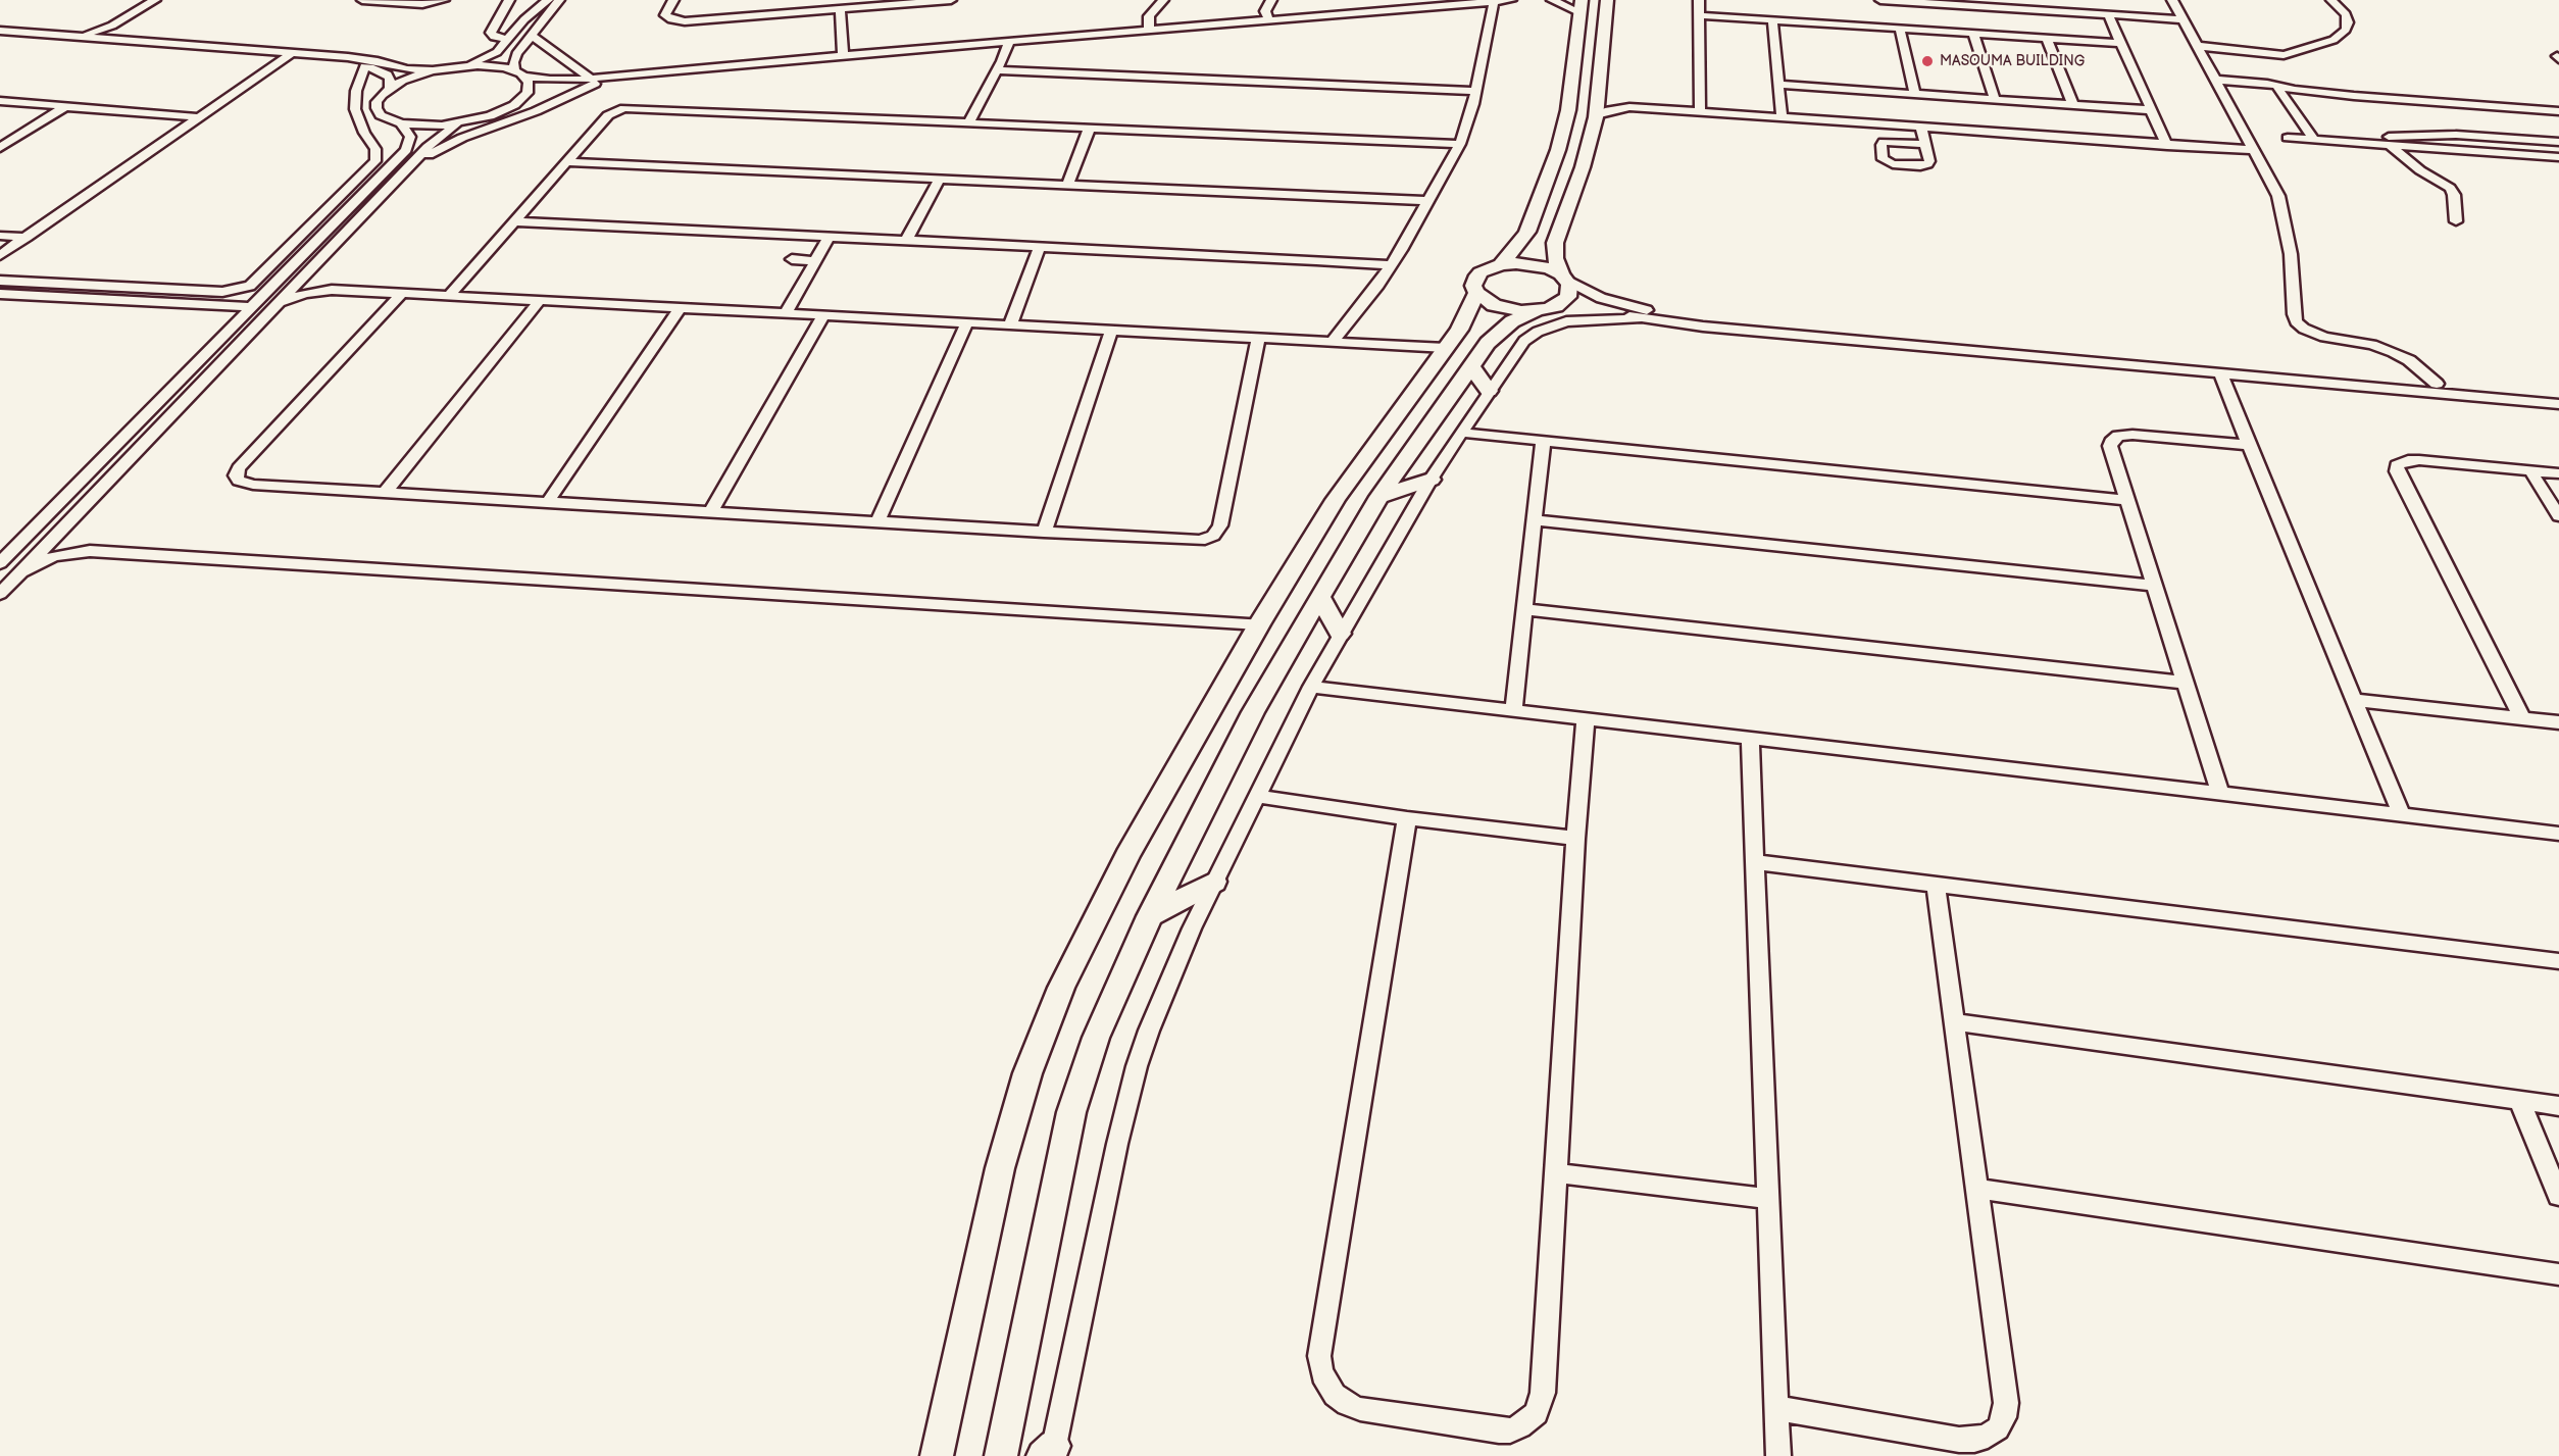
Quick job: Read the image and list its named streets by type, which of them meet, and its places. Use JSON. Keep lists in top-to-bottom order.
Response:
{
  "places": ["MASOUMA BUILDING"]
}
